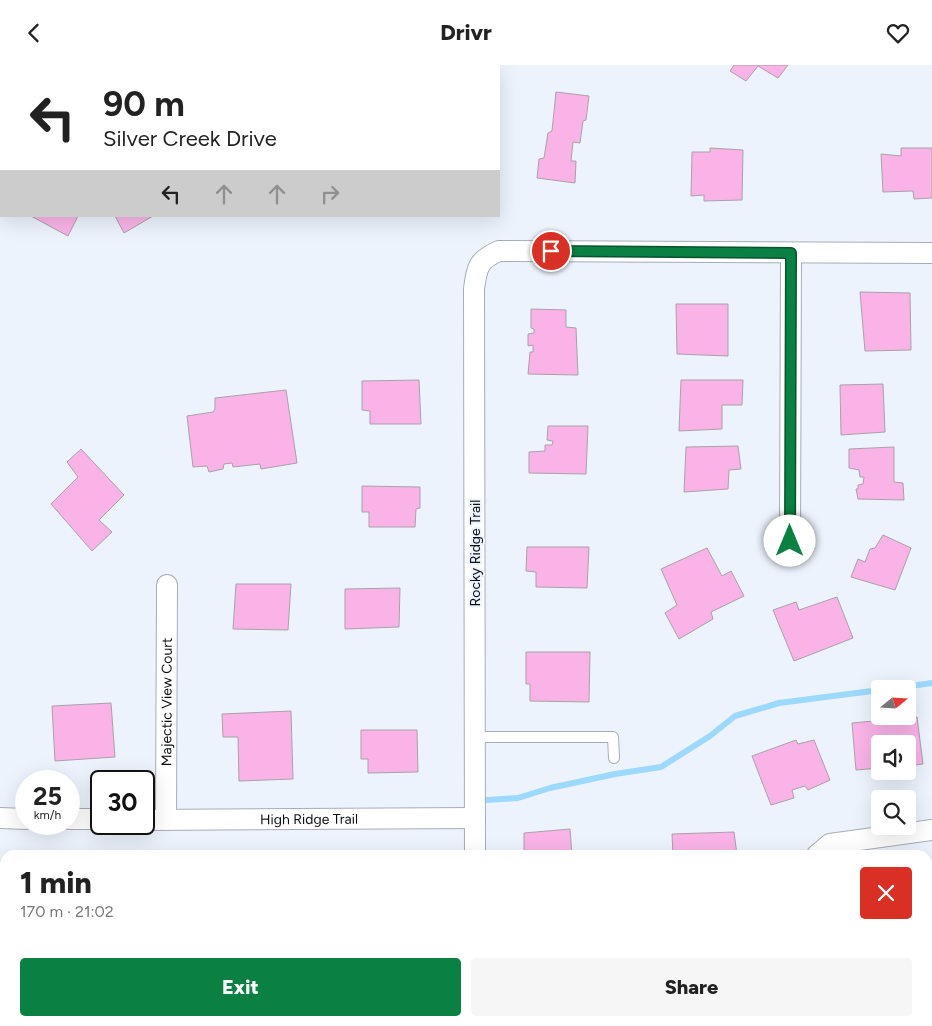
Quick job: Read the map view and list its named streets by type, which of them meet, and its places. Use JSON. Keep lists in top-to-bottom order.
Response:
{
  "streets": {
    "street": ["Rocky Ridge Trail", "Majectic View Court", "High Ridge Trail"]
  },
  "crossings": [
    ["Rocky Ridge Trail", "High Ridge Trail"],
    ["Majectic View Court", "High Ridge Trail"]
  ],
  "north": "right",
  "page": {
    "header": "Drivr",
    "turn": ["90 m", "Silver Creek Drive"],
    "speed": "25 km/h",
    "limit": "30",
    "heading": ["1 min", "170 m · 21:02"],
    "buttons": ["Exit", "Share"]
  }
}
